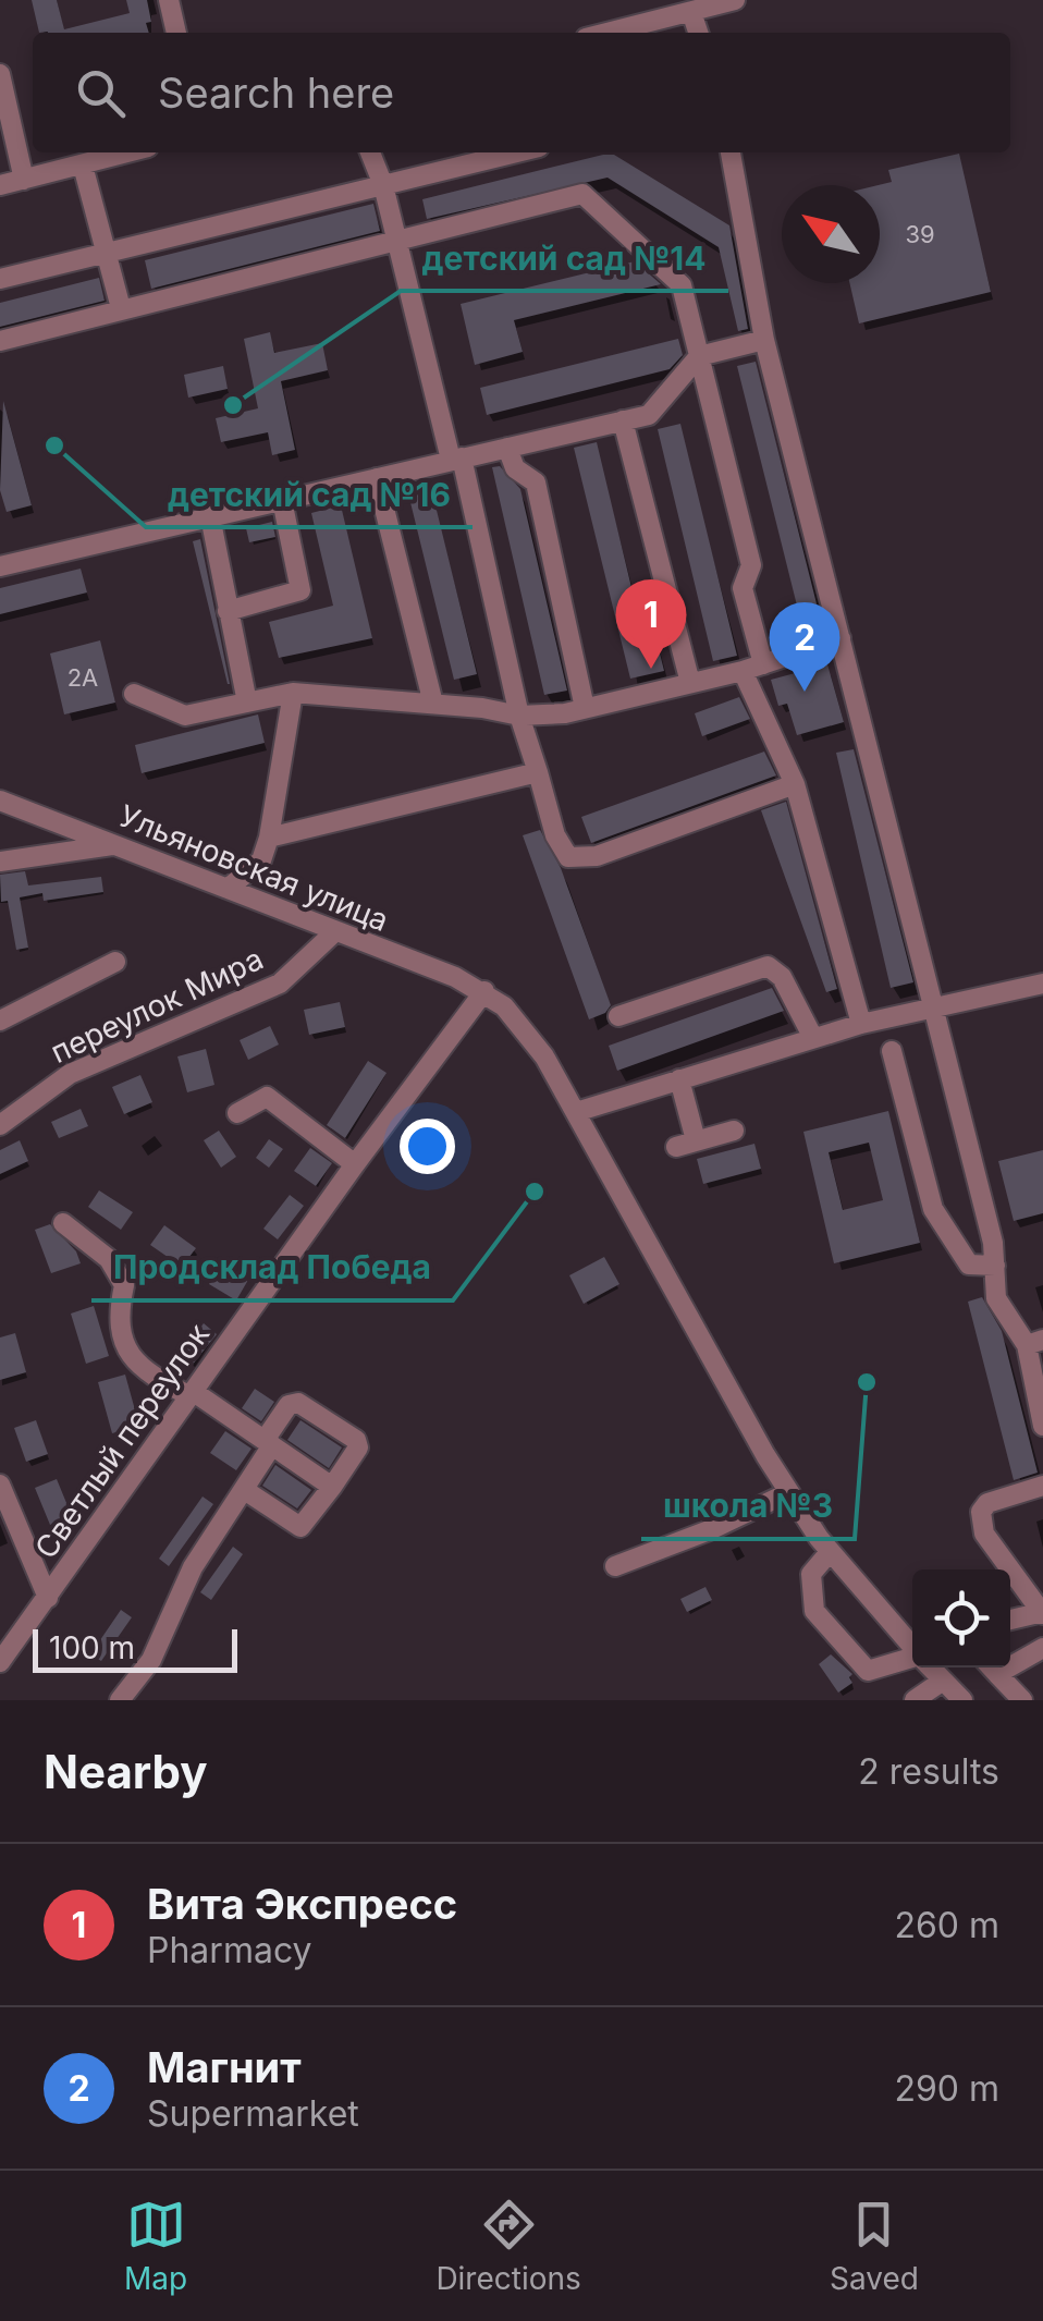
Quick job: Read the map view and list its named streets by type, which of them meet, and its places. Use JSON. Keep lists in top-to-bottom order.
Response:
{
  "streets": {
    "street": ["Ульяновская улица", "переулок Мира", "Светлый переулок"]
  },
  "crossings": [
    ["Ульяновская улица", "переулок Мира"],
    ["Ульяновская улица", "Светлый переулок"]
  ],
  "places": [
    "детский сад №14",
    "детский сад №16",
    "Продсклад Победа",
    "школа №3"
  ],
  "house_numbers": ["39", "2А"],
  "scale_bar": "100 m",
  "north": "top left",
  "page": {
    "search": "Search here",
    "pins": ["1", "2"],
    "scale": "100 m",
    "heading": ["Nearby", "2 results"],
    "list": [
      {
        "mark": "1",
        "name": "Вита Экспресс",
        "note": "Pharmacy",
        "value": "260 m"
      },
      {
        "mark": "2",
        "name": "Магнит",
        "note": "Supermarket",
        "value": "290 m"
      }
    ],
    "nav": ["Map", "Directions", "Saved"]
  }
}
